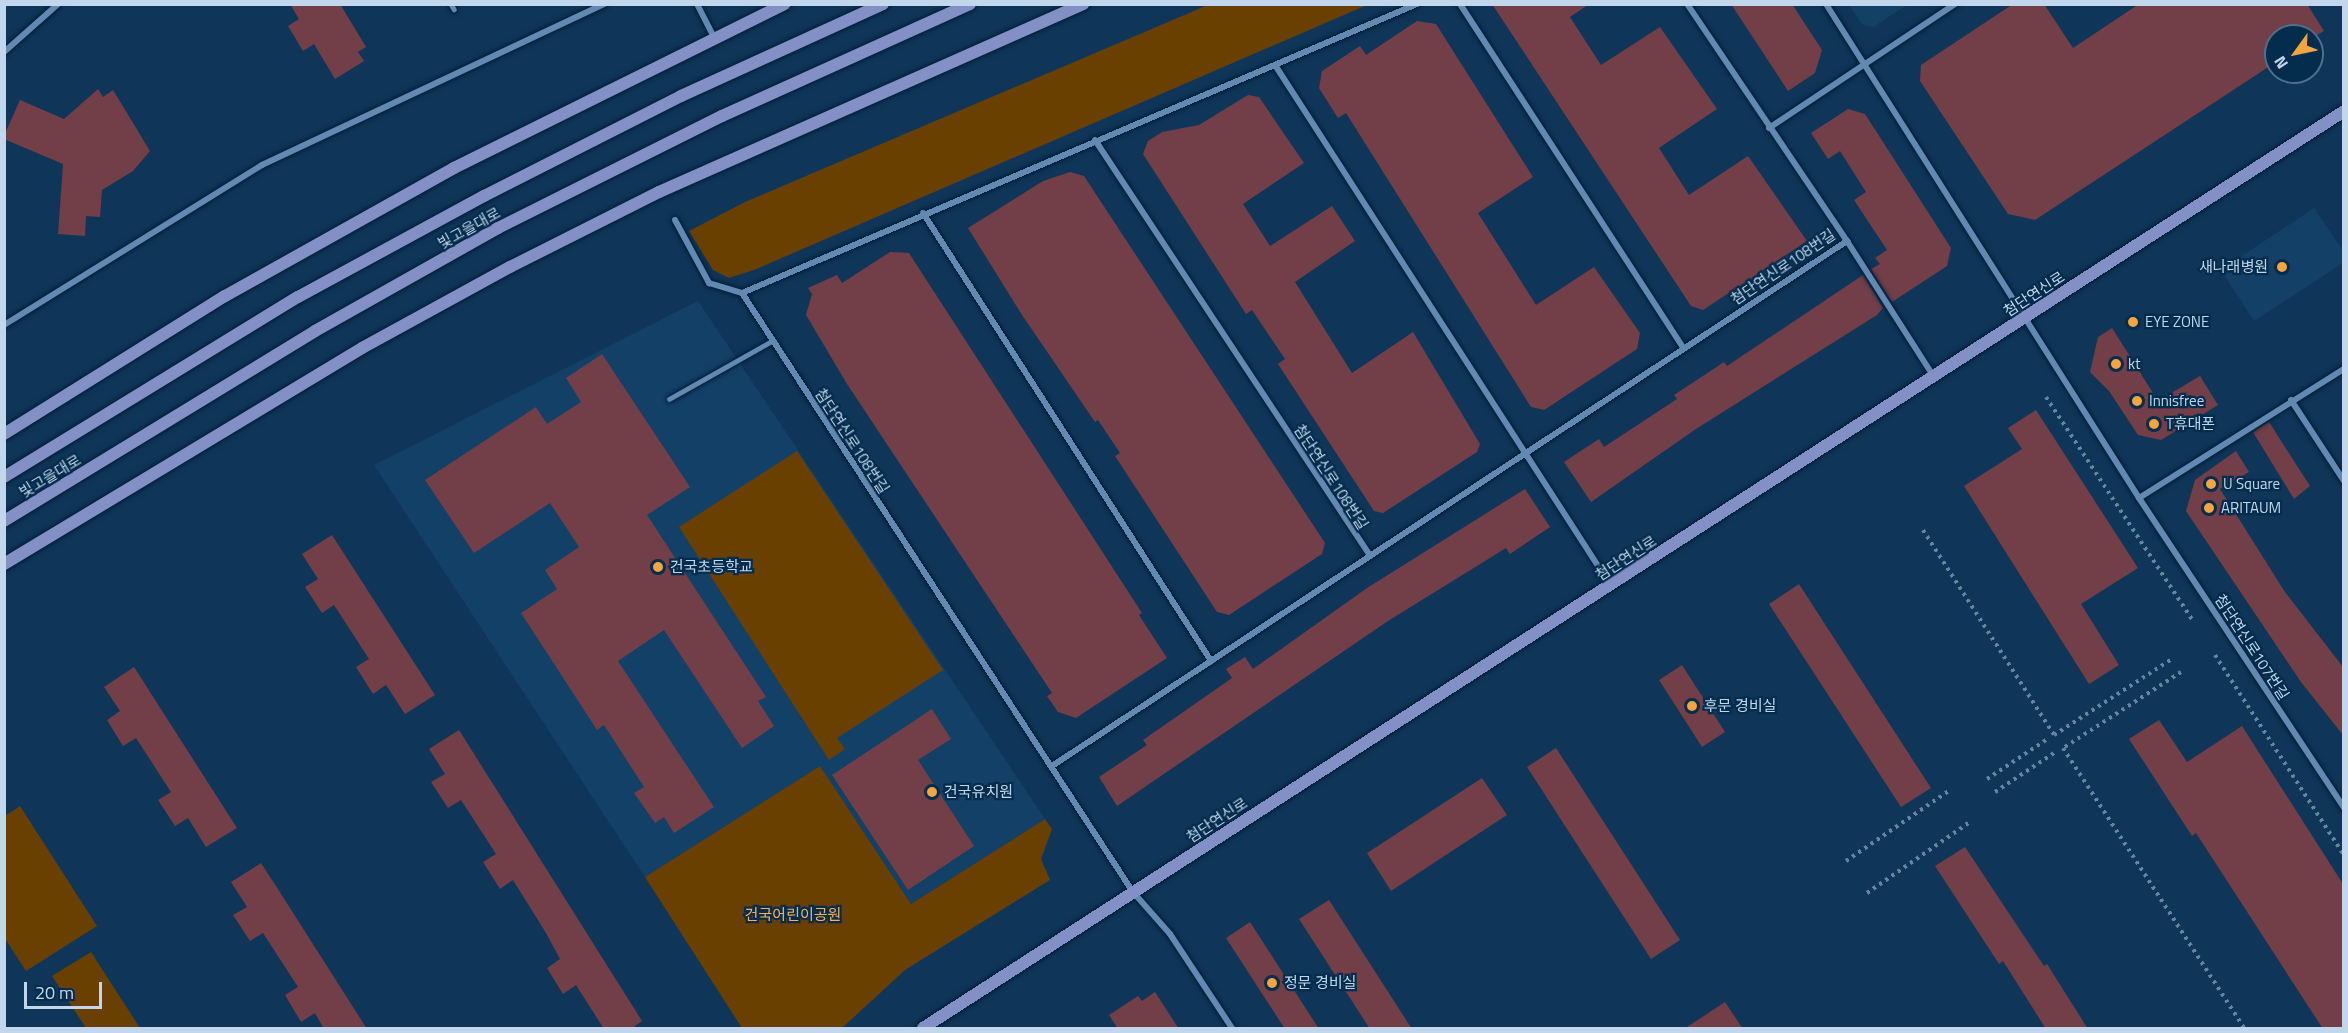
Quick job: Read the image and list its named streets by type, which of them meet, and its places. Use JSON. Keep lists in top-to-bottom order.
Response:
{
  "streets": {
    "main road": ["빛고을대로", "첨단연신로"],
    "street": ["첨단연신로108번길", "첨단연신로107번길"]
  },
  "crossings": [
    ["첨단연신로108번길", "첨단연신로"],
    ["첨단연신로", "첨단연신로107번길"]
  ],
  "parks": ["건국어린이공원"],
  "places": [
    "새나래병원",
    "EYE ZONE",
    "kt",
    "Innisfree",
    "T휴대폰",
    "U Square",
    "ARITAUM",
    "건국초등학교",
    "후문 경비실",
    "건국유치원",
    "정문 경비실"
  ],
  "scale_bar": "20 m",
  "north": "bottom left"
}
